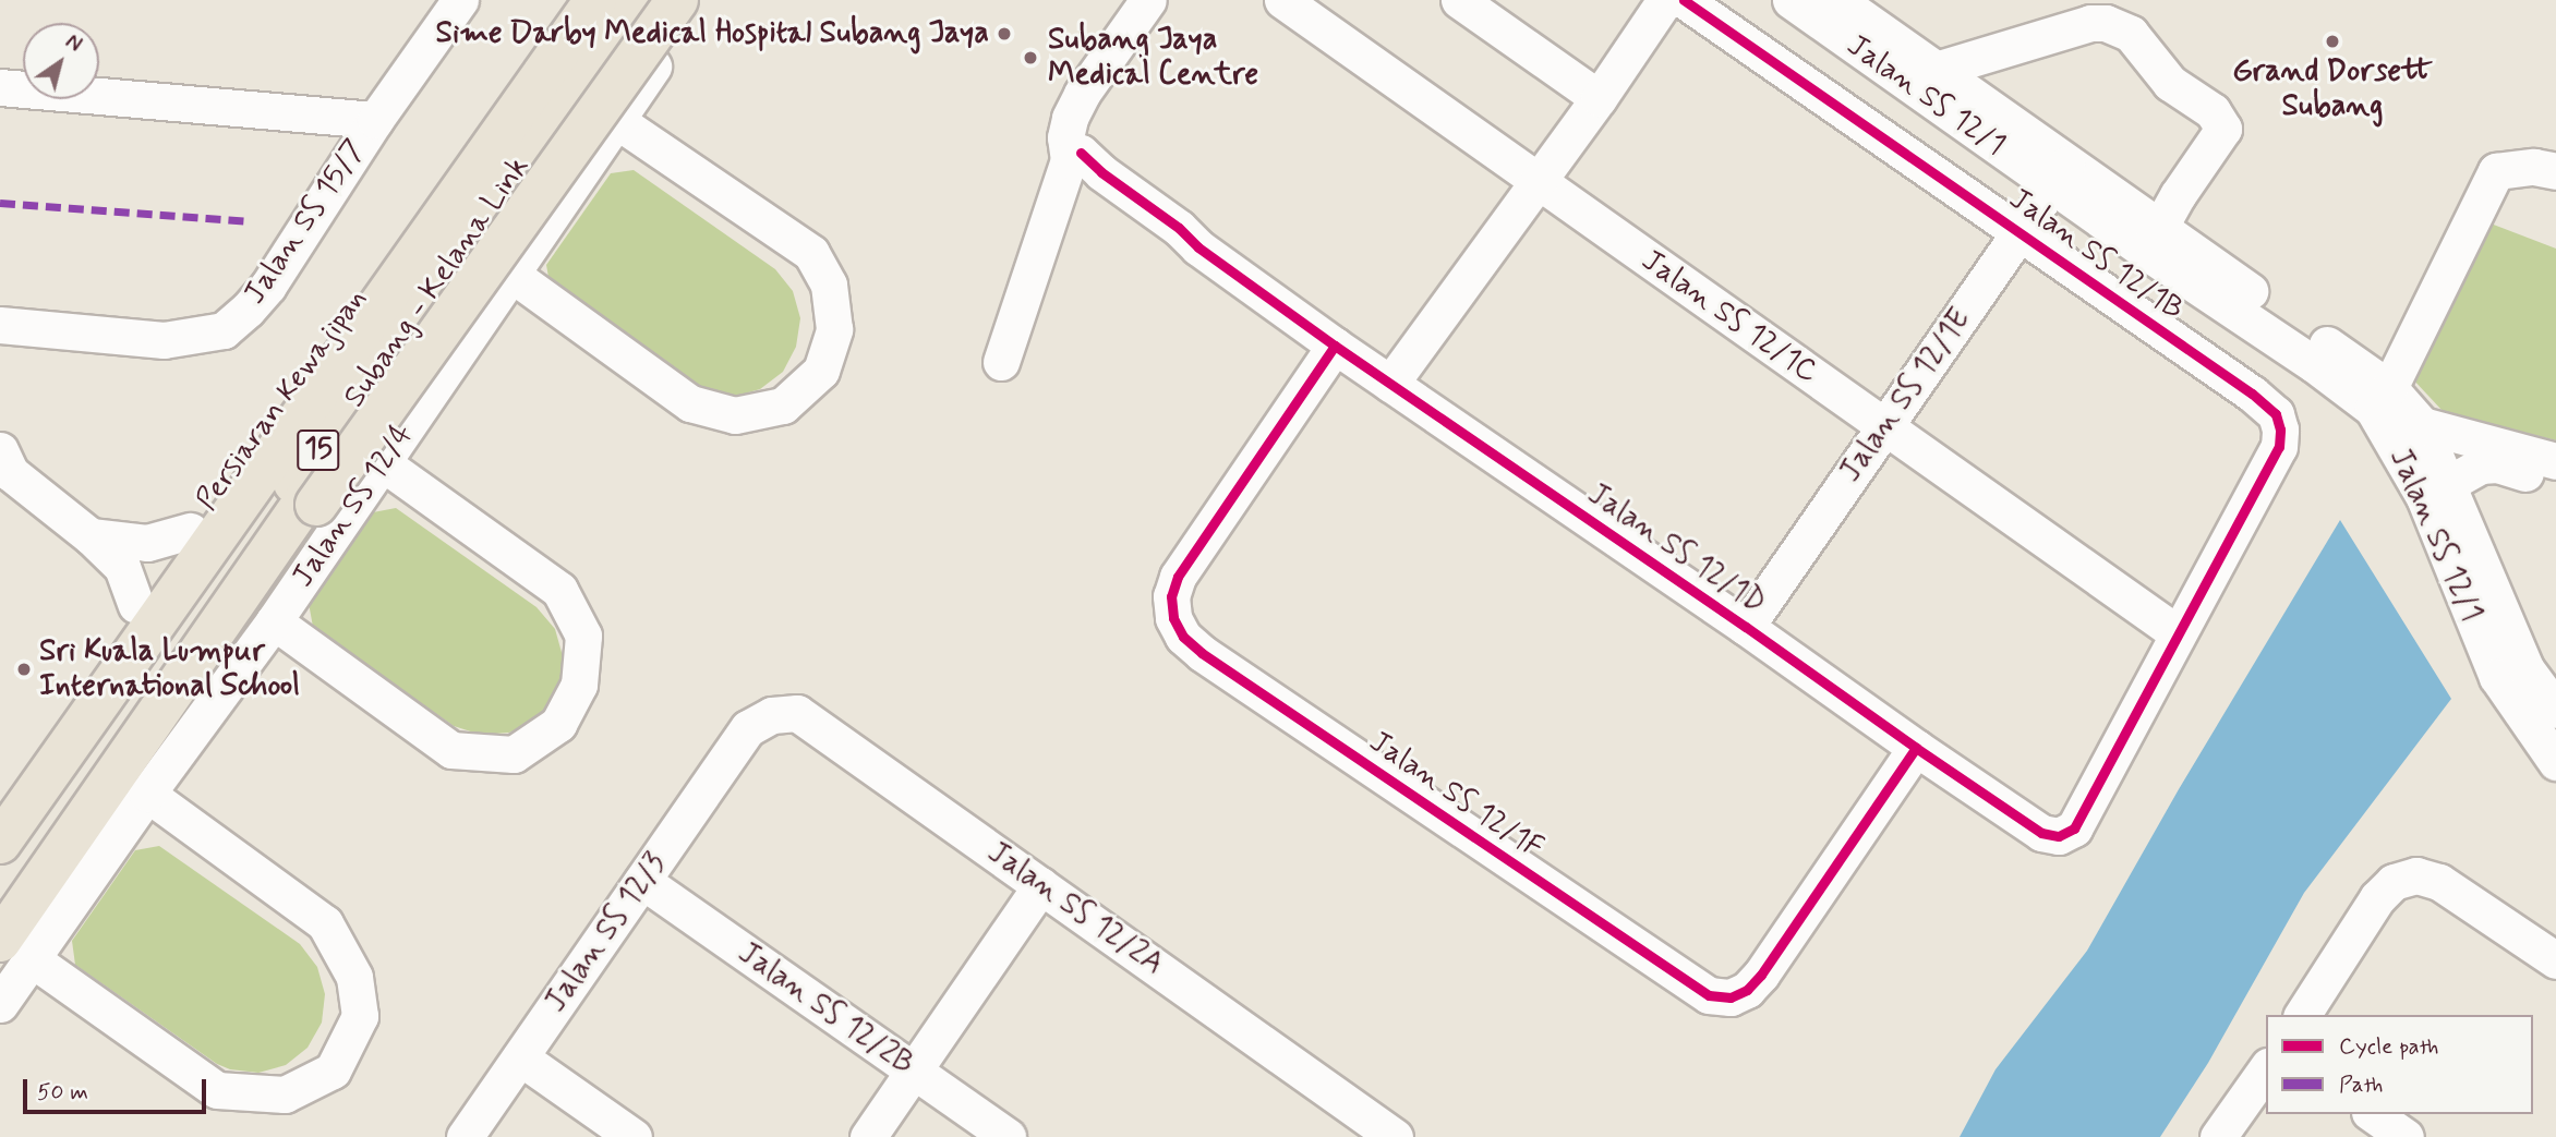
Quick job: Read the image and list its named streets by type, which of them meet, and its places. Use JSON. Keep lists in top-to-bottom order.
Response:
{
  "streets": {
    "main road": ["Subang - Kelana Link", "Persiaran Kewajipan", "15"],
    "street": [
      "Jalan SS 12/1",
      "Jalan SS 15/7",
      "Jalan SS 12/1B",
      "Jalan SS 12/1C",
      "Jalan SS 12/1E",
      "Jalan SS 12/4",
      "Jalan SS 12/1D",
      "Jalan SS 12/1F",
      "Jalan SS 12/2A",
      "Jalan SS 12/3",
      "Jalan SS 12/2B"
    ]
  },
  "crossings": [
    ["Jalan SS 12/1", "Jalan SS 12/1E"],
    ["Jalan SS 12/1B", "Jalan SS 12/1C"],
    ["Jalan SS 12/1B", "Jalan SS 12/1E"],
    ["Jalan SS 12/1B", "Jalan SS 12/1D"],
    ["Jalan SS 12/1C", "Jalan SS 12/1E"],
    ["Jalan SS 12/1C", "Jalan SS 12/1D"],
    ["Jalan SS 12/1E", "Jalan SS 12/1D"],
    ["Jalan SS 12/1D", "Jalan SS 12/1F"],
    ["Jalan SS 12/2A", "Jalan SS 12/3"],
    ["Jalan SS 12/3", "Jalan SS 12/2B"]
  ],
  "places": [
    "Sime Darby Medical Hospital Subang Jaya",
    "Grand Dorsett Subang",
    "Subang Jaya Medical Centre",
    "Sri Kuala Lumpur International School"
  ],
  "legend": ["Cycle path", "Path"],
  "scale_bar": "50 m",
  "north": "top right"
}
